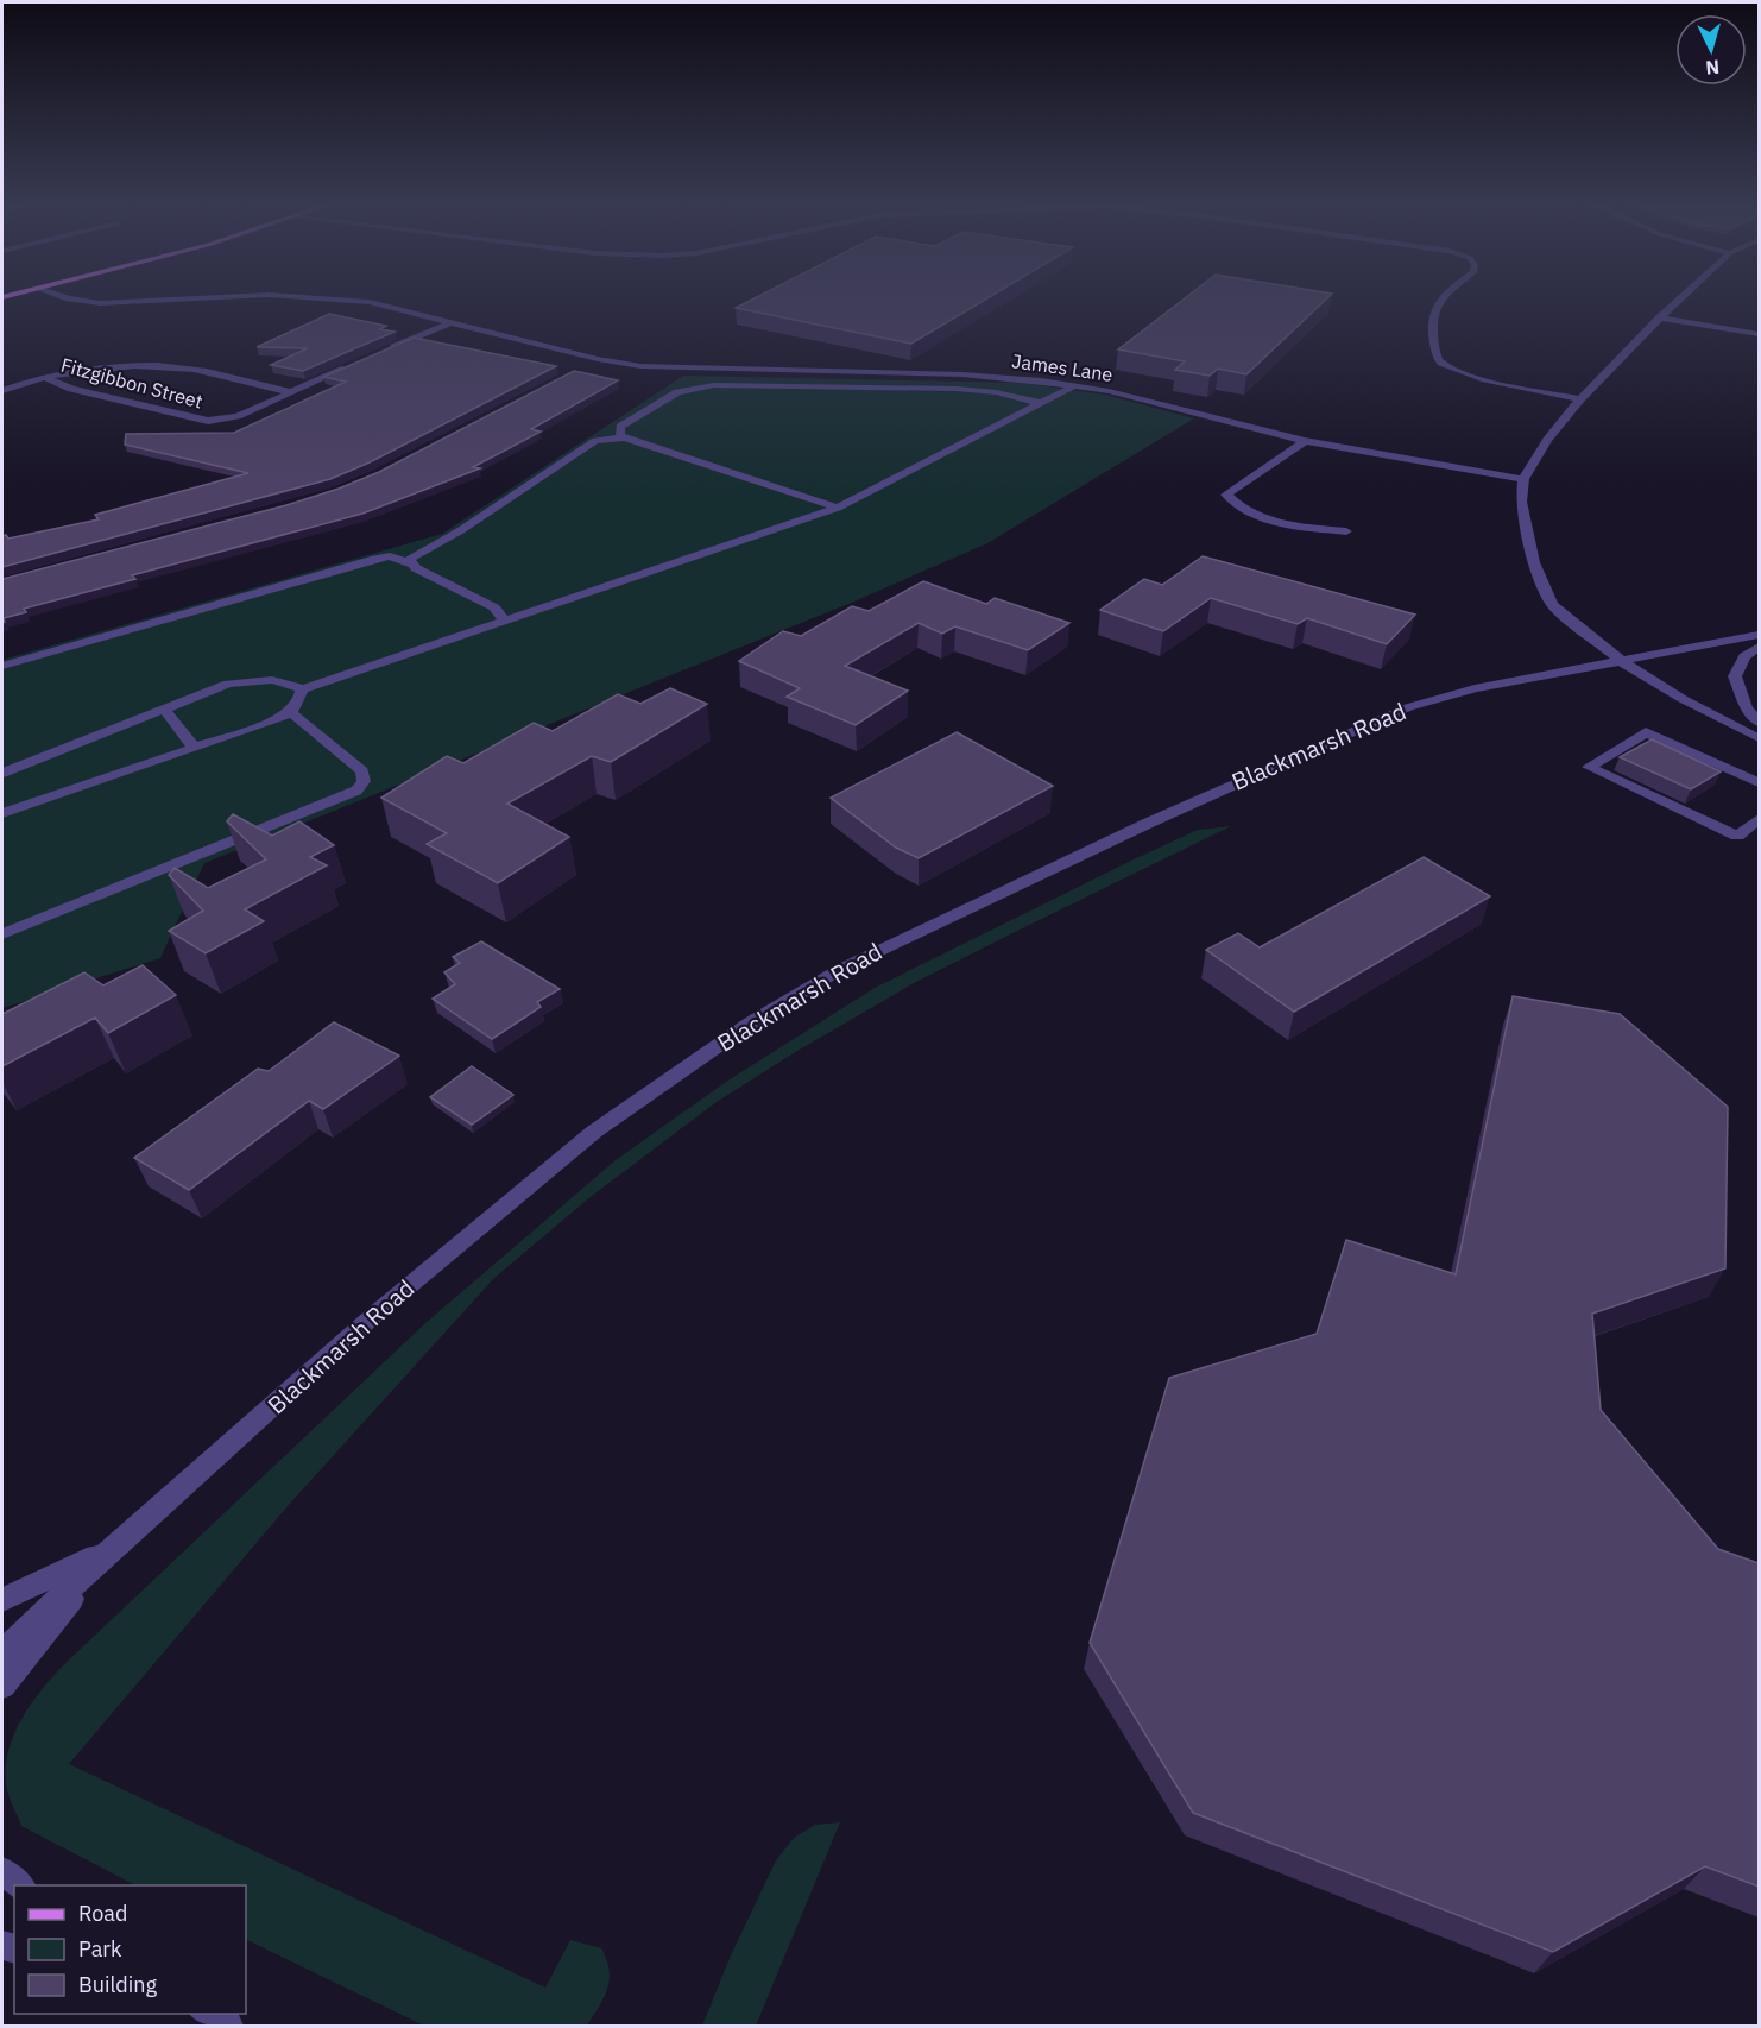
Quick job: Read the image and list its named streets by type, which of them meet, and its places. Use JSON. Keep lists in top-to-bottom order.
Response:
{
  "streets": {
    "street": ["James Lane", "Fitzgibbon Street", "Blackmarsh Road"]
  },
  "legend": ["Road", "Park", "Building"],
  "north": "bottom"
}
